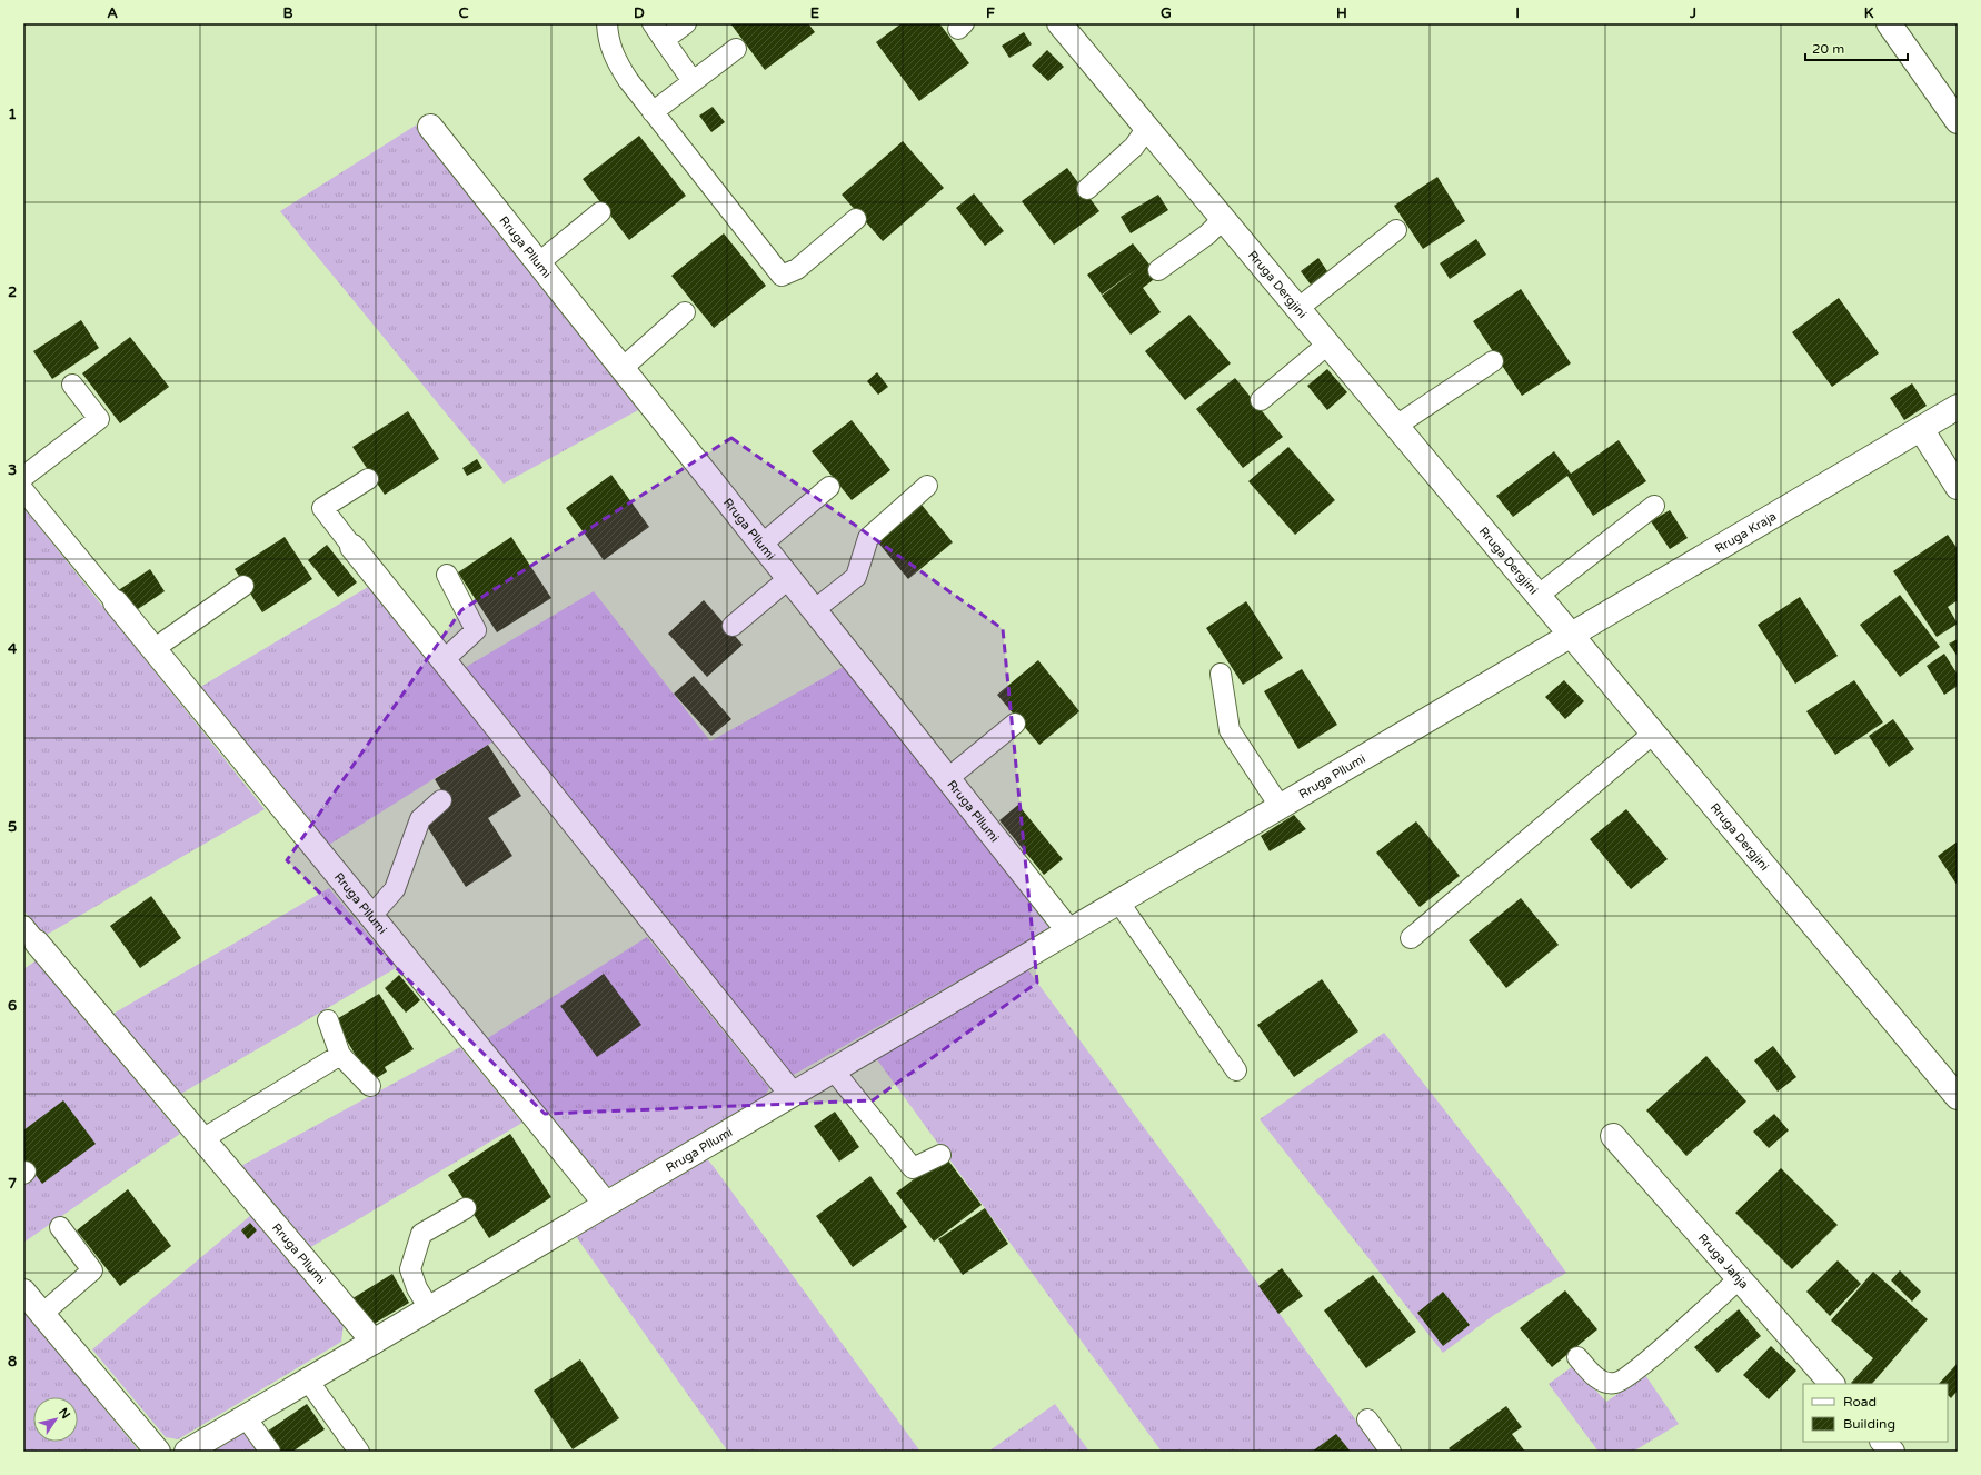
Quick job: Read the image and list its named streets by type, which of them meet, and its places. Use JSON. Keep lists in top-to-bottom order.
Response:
{
  "streets": {
    "street": [
      "Rruga Pllumi",
      "Rruga Dergjini",
      "Rruga Kraja",
      "Rruga Jahja"
    ]
  },
  "crossings": [
    ["Rruga Pllumi", "Rruga Dergjini"],
    ["Rruga Pllumi", "Rruga Kraja"],
    ["Rruga Dergjini", "Rruga Kraja"]
  ],
  "legend": ["Road", "Building"],
  "scale_bar": "20 m",
  "north": "top right",
  "grid": {
    "columns": [
      "A",
      "B",
      "C",
      "D",
      "E",
      "F",
      "G",
      "H",
      "I",
      "J",
      "K"
    ],
    "rows": [
      "1",
      "2",
      "3",
      "4",
      "5",
      "6",
      "7",
      "8"
    ]
  }
}
